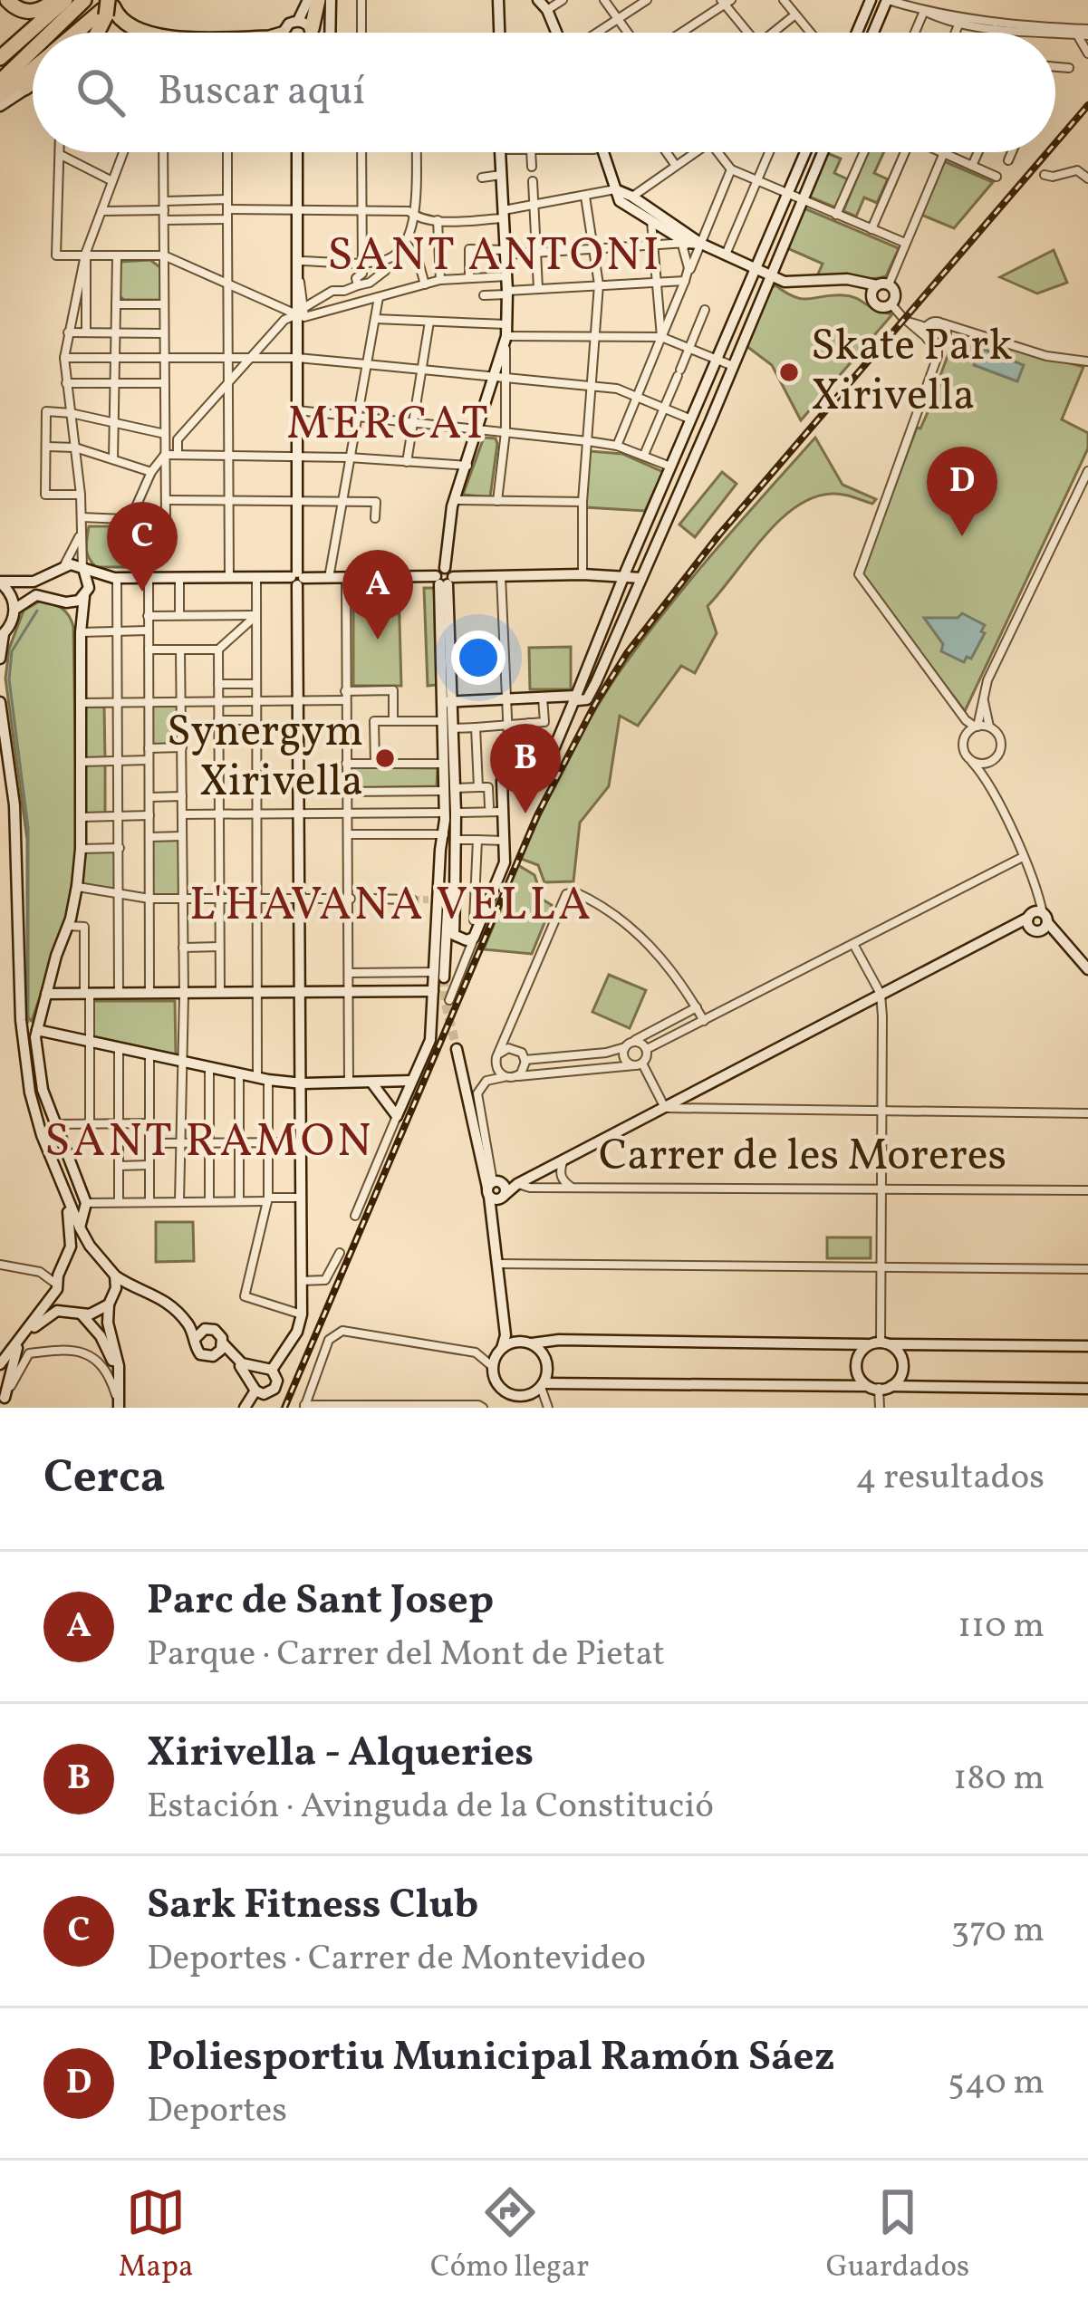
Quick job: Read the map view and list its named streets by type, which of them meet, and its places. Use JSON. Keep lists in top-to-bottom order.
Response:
{
  "streets": {
    "street": ["Carrer de les Moreres"]
  },
  "districts": [
    "SANT ANTONI",
    "MERCAT",
    "L'HAVANA VELLA",
    "SANT RAMON"
  ],
  "places": ["Skate Park Xirivella", "Synergym Xirivella"],
  "page": {
    "search": "Buscar aquí",
    "pins": [
      "D",
      "C",
      "A",
      "B"
    ],
    "heading": ["Cerca", "4 resultados"],
    "list": [
      {
        "mark": "A",
        "name": "Parc de Sant Josep",
        "note": "Parque · Carrer del Mont de Pietat",
        "value": "110 m"
      },
      {
        "mark": "B",
        "name": "Xirivella - Alqueries",
        "note": "Estación · Avinguda de la Constitució",
        "value": "180 m"
      },
      {
        "mark": "C",
        "name": "Sark Fitness Club",
        "note": "Deportes · Carrer de Montevideo",
        "value": "370 m"
      },
      {
        "mark": "D",
        "name": "Poliesportiu Municipal Ramón Sáez",
        "note": "Deportes",
        "value": "540 m"
      }
    ],
    "nav": ["Mapa", "Cómo llegar", "Guardados"]
  }
}
